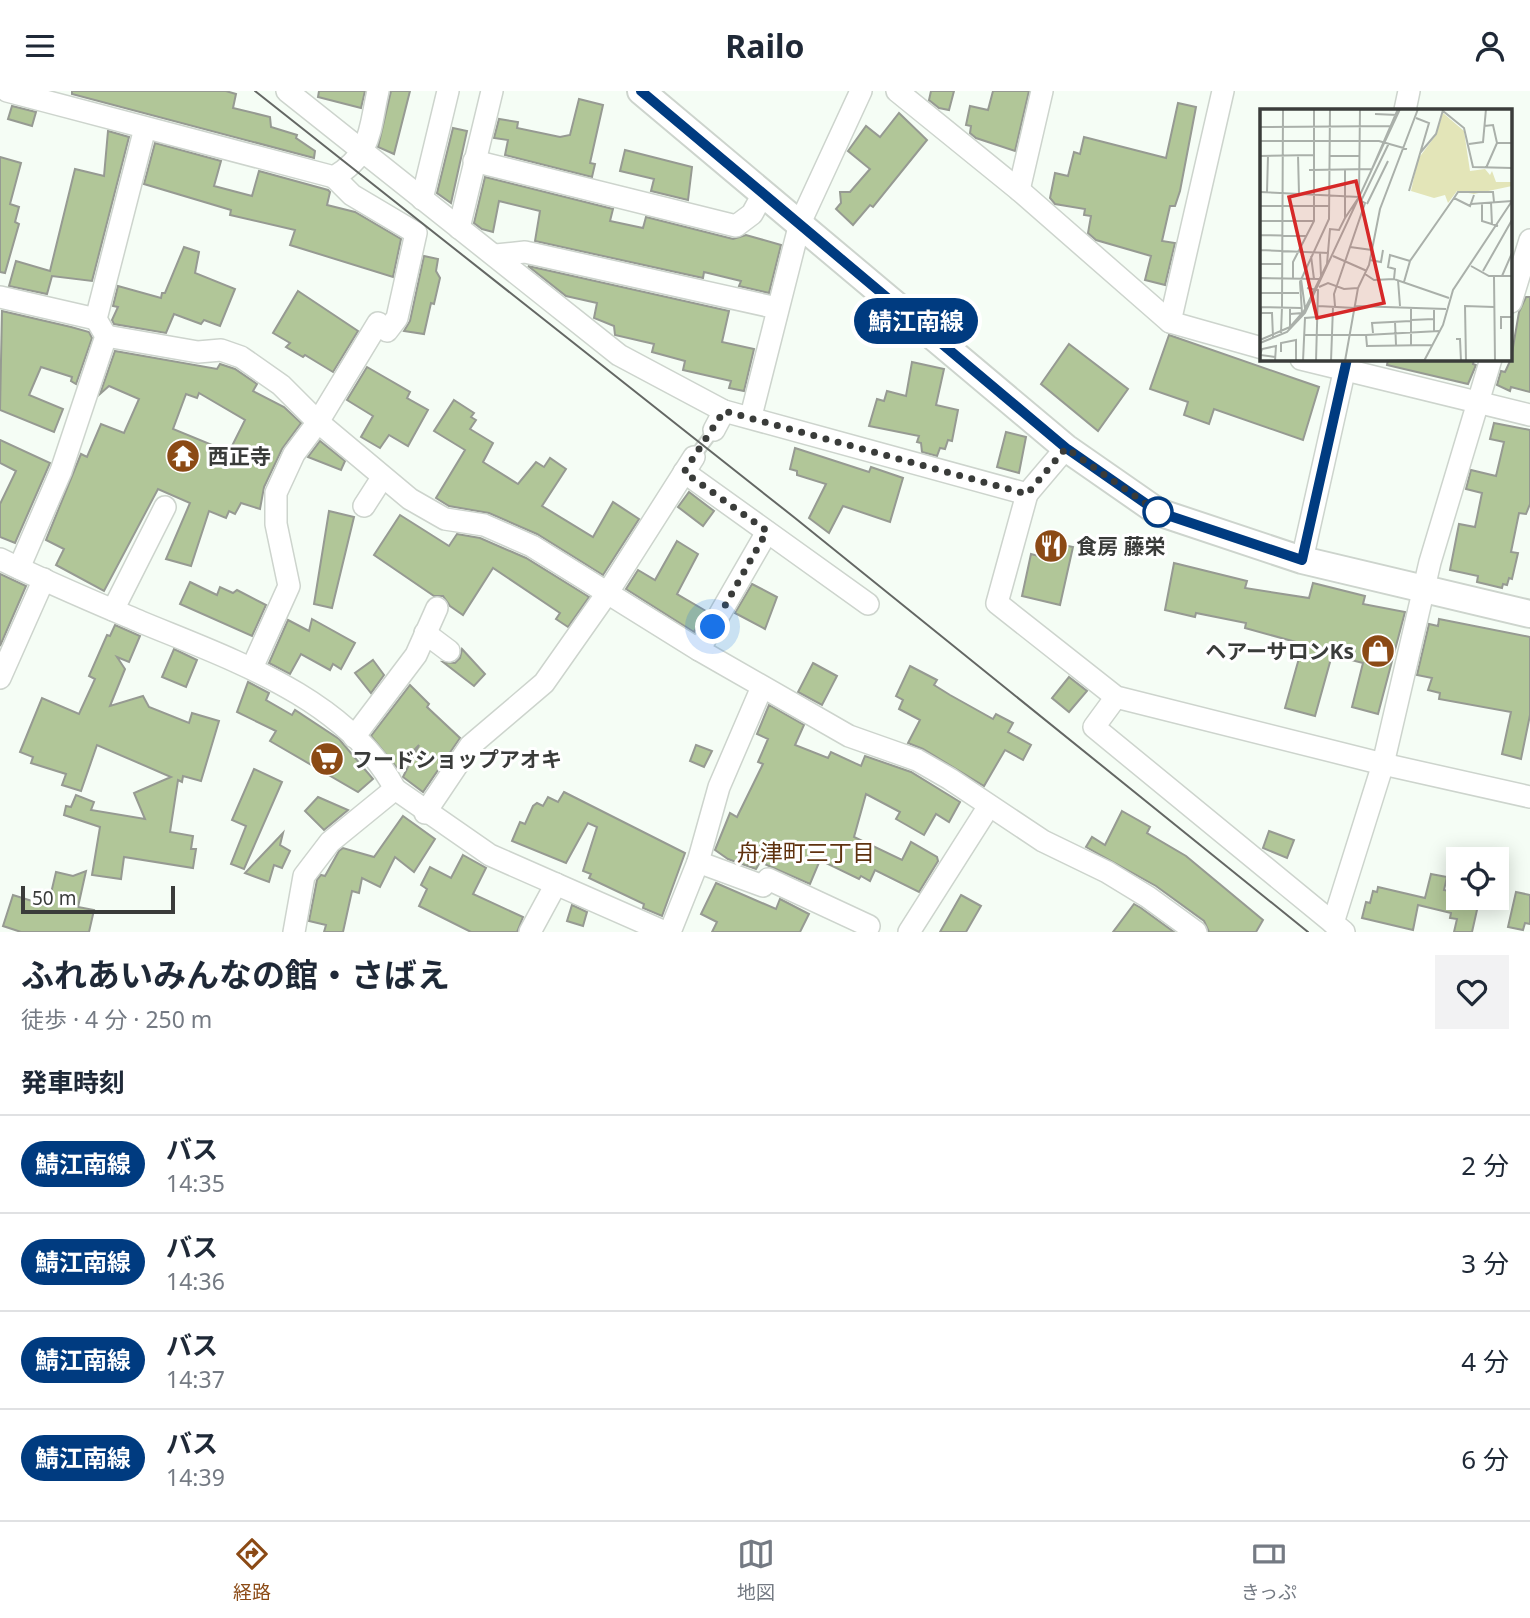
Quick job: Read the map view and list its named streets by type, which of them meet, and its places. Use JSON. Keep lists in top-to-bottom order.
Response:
{
  "districts": ["舟津町三丁目"],
  "places": {
    "temple": ["西正寺"],
    "restaurant": ["食房 藤栄"],
    "shop": ["ヘアーサロンKs"],
    "supermarket": ["フードショップアオキ"]
  },
  "lines": ["bus line 鯖江南線"],
  "scale_bar": "50 m",
  "page": {
    "header": "Railo",
    "on_map": "鯖江南線",
    "scale": "50 m",
    "heading": [
      ["ふれあいみんなの館・さばえ", "徒歩 · 4 分 · 250 m"],
      "発車時刻"
    ],
    "list": [
      {
        "mark": "鯖江南線",
        "name": "バス",
        "note": "14:35",
        "value": "2 分"
      },
      {
        "mark": "鯖江南線",
        "name": "バス",
        "note": "14:36",
        "value": "3 分"
      },
      {
        "mark": "鯖江南線",
        "name": "バス",
        "note": "14:37",
        "value": "4 分"
      },
      {
        "mark": "鯖江南線",
        "name": "バス",
        "note": "14:39",
        "value": "6 分"
      }
    ],
    "tabs": ["経路", "地図", "きっぷ"]
  }
}
